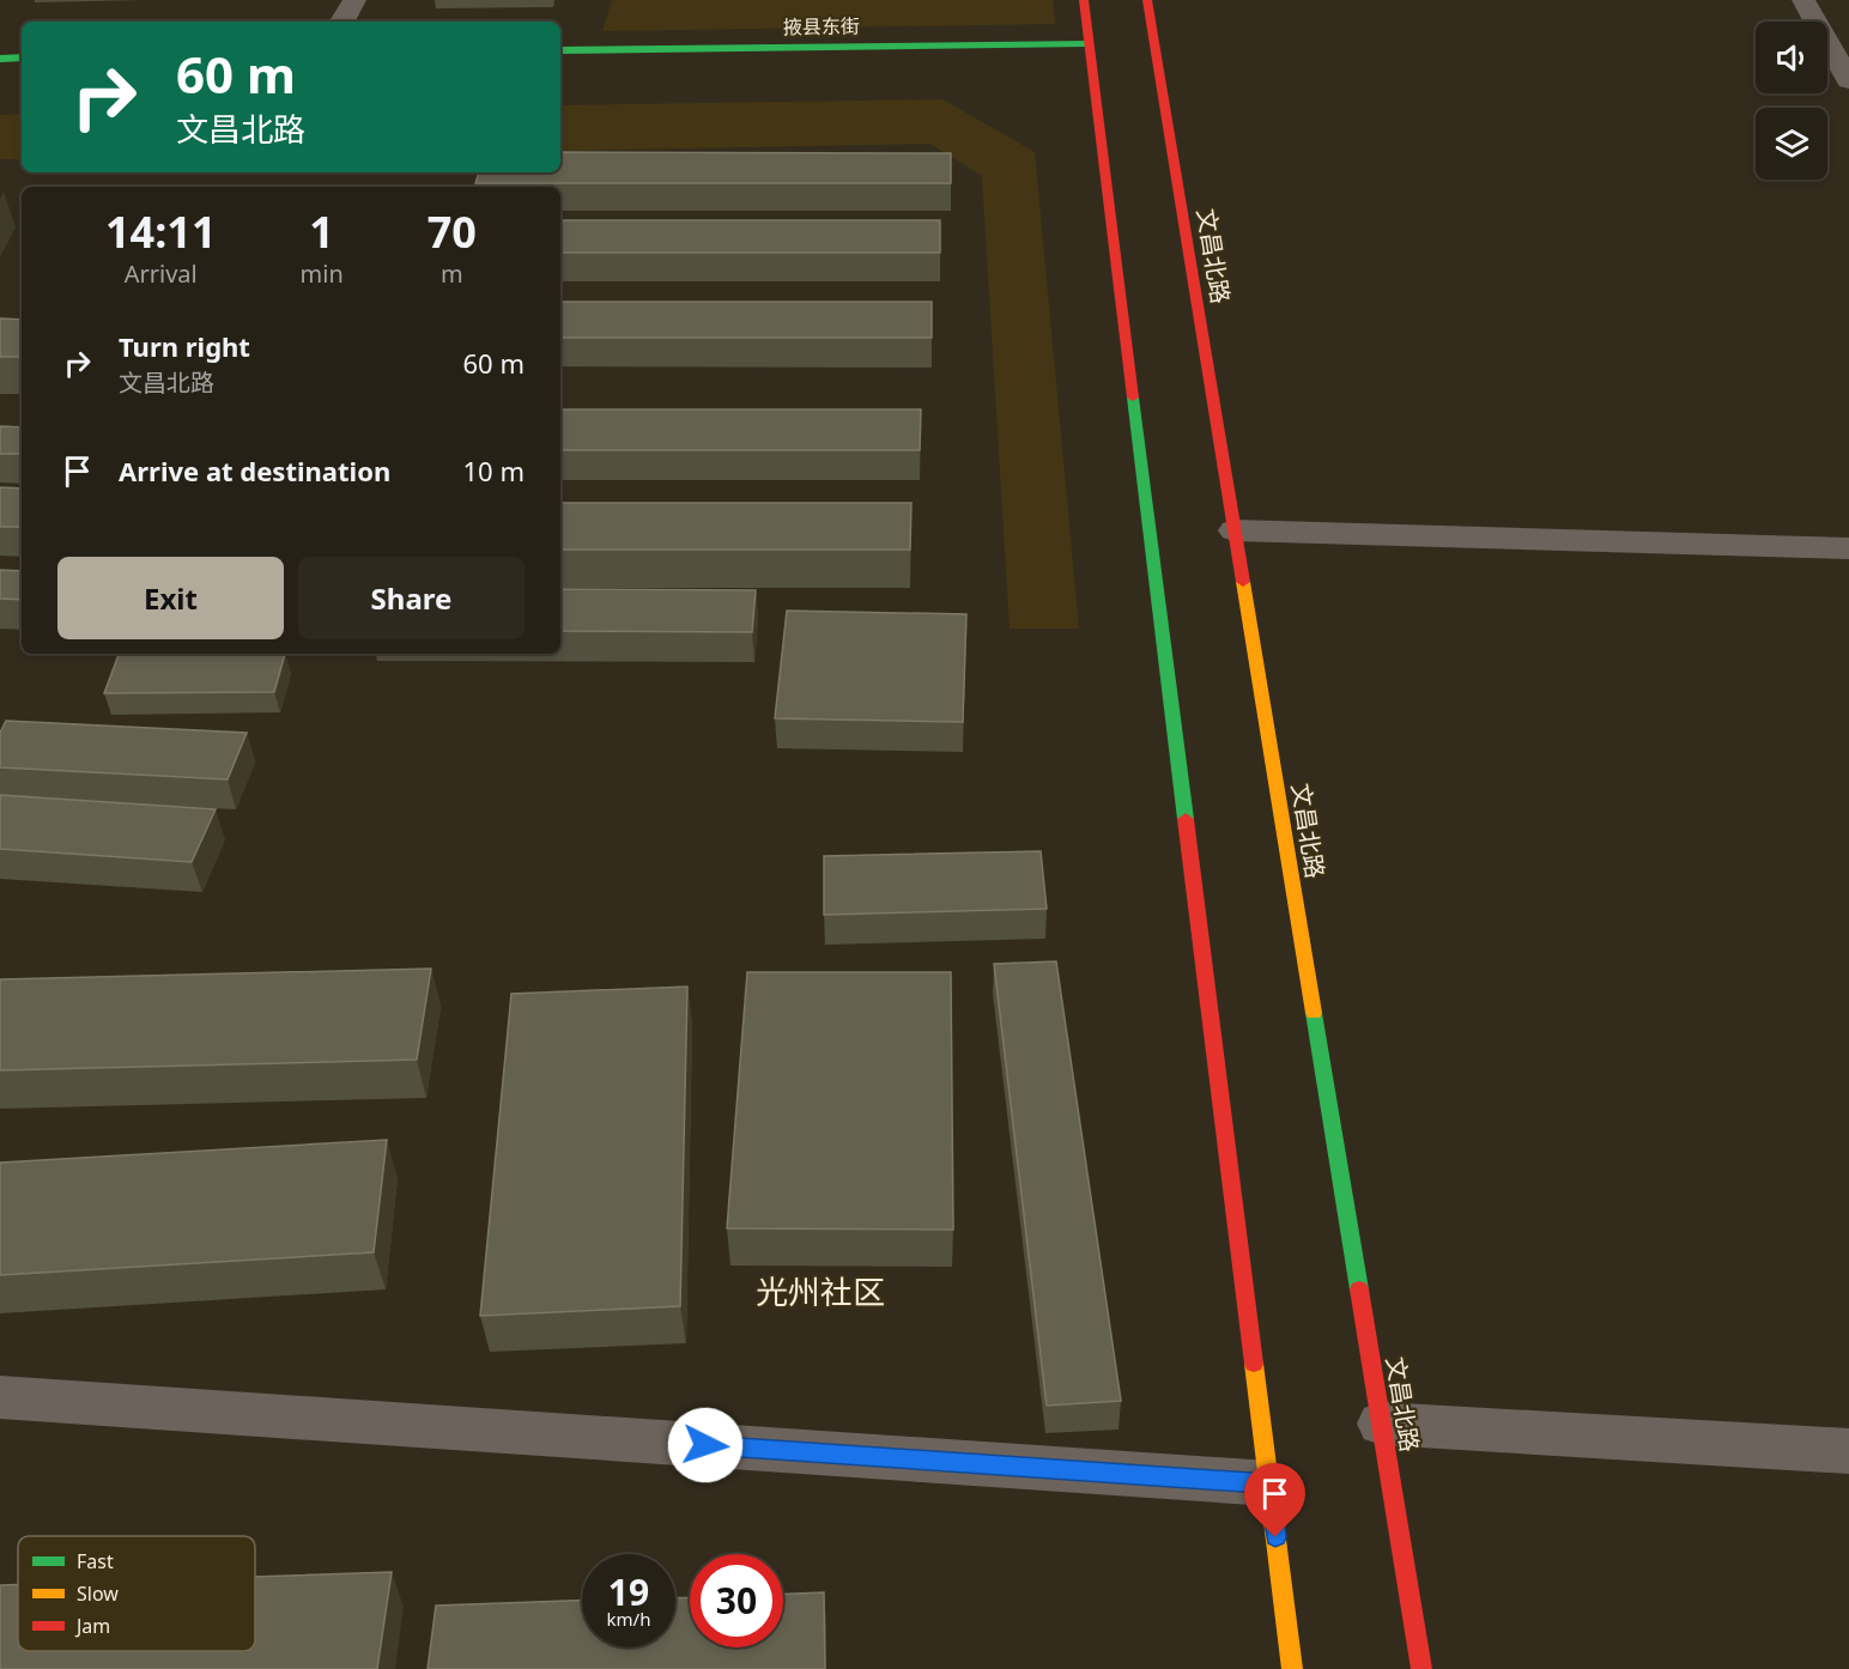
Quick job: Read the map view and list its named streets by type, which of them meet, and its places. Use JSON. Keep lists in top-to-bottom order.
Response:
{
  "streets": {
    "main road": ["掖县东街", "文昌北路"]
  },
  "districts": ["光州社区"],
  "legend": ["Fast", "Slow", "Jam"],
  "page": {
    "turn": ["60 m", "文昌北路"],
    "eta": [
      "14:11",
      "Arrival",
      "1",
      "min",
      "70",
      "m"
    ],
    "list": [
      {
        "name": "Turn right",
        "note": "文昌北路",
        "value": "60 m"
      },
      {
        "name": "Arrive at destination",
        "value": "10 m"
      }
    ],
    "buttons": ["Exit", "Share"],
    "speed": "19 km/h",
    "limit": "30"
  }
}
